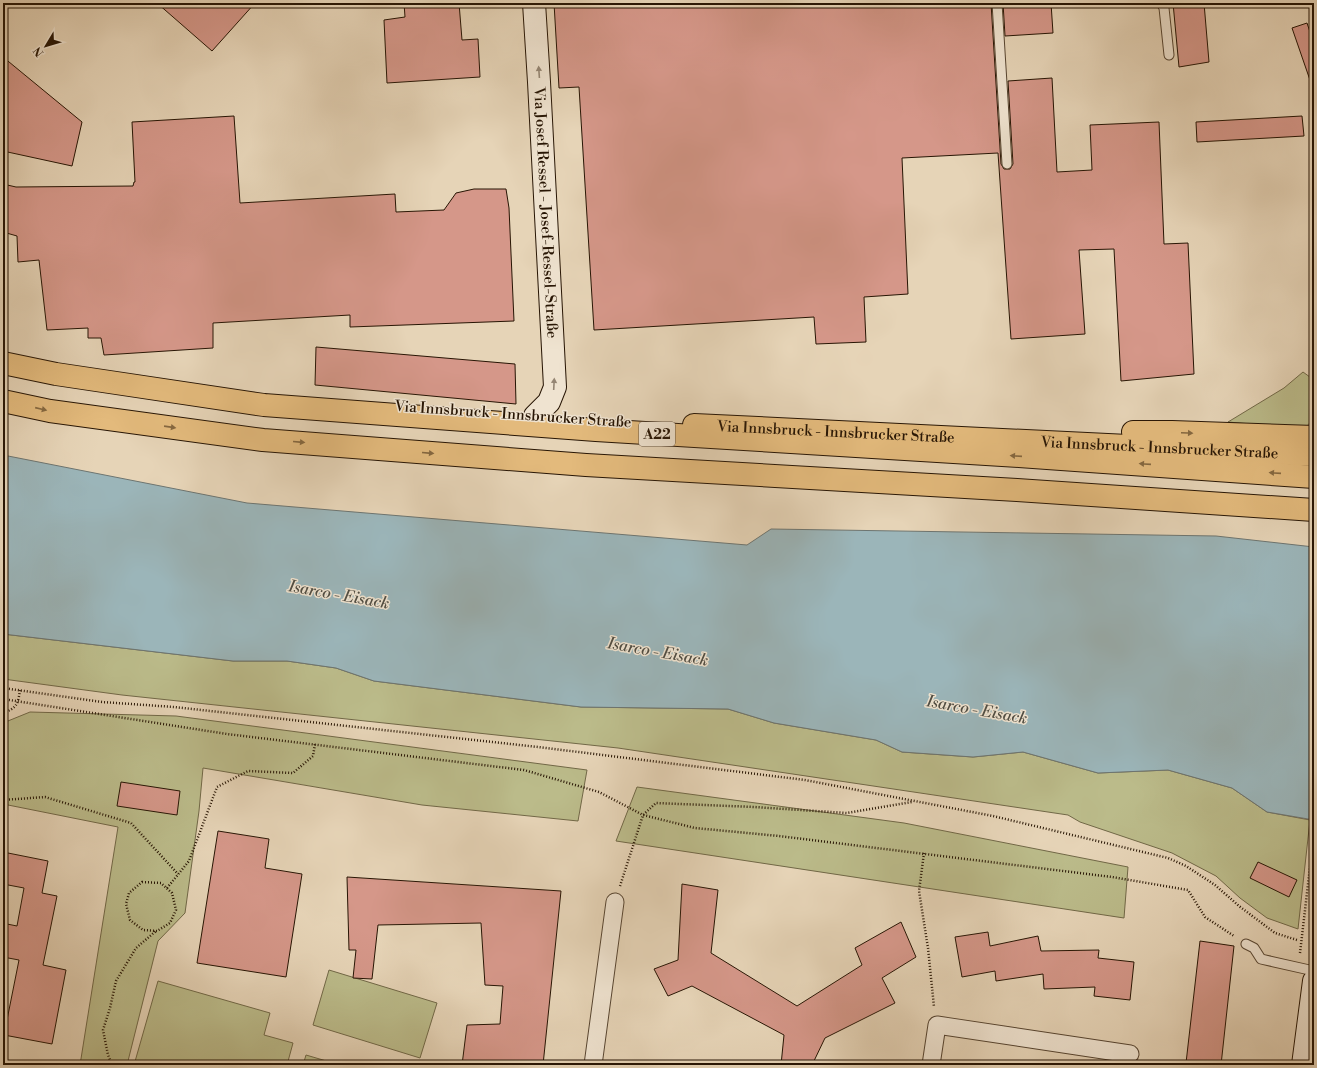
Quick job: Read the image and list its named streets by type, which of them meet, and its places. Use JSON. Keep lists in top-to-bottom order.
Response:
{
  "streets": {
    "main road": ["Via Josef Ressel - Josef-Ressel-Straße", "Via Innsbruck - Innsbrucker Straße", "A22"]
  },
  "crossings": [
    ["Via Josef Ressel - Josef-Ressel-Straße", "Via Innsbruck - Innsbrucker Straße"]
  ],
  "one_way": ["Via Josef Ressel - Josef-Ressel-Straße"],
  "water": ["Isarco - Eisack"],
  "north": "bottom left"
}
